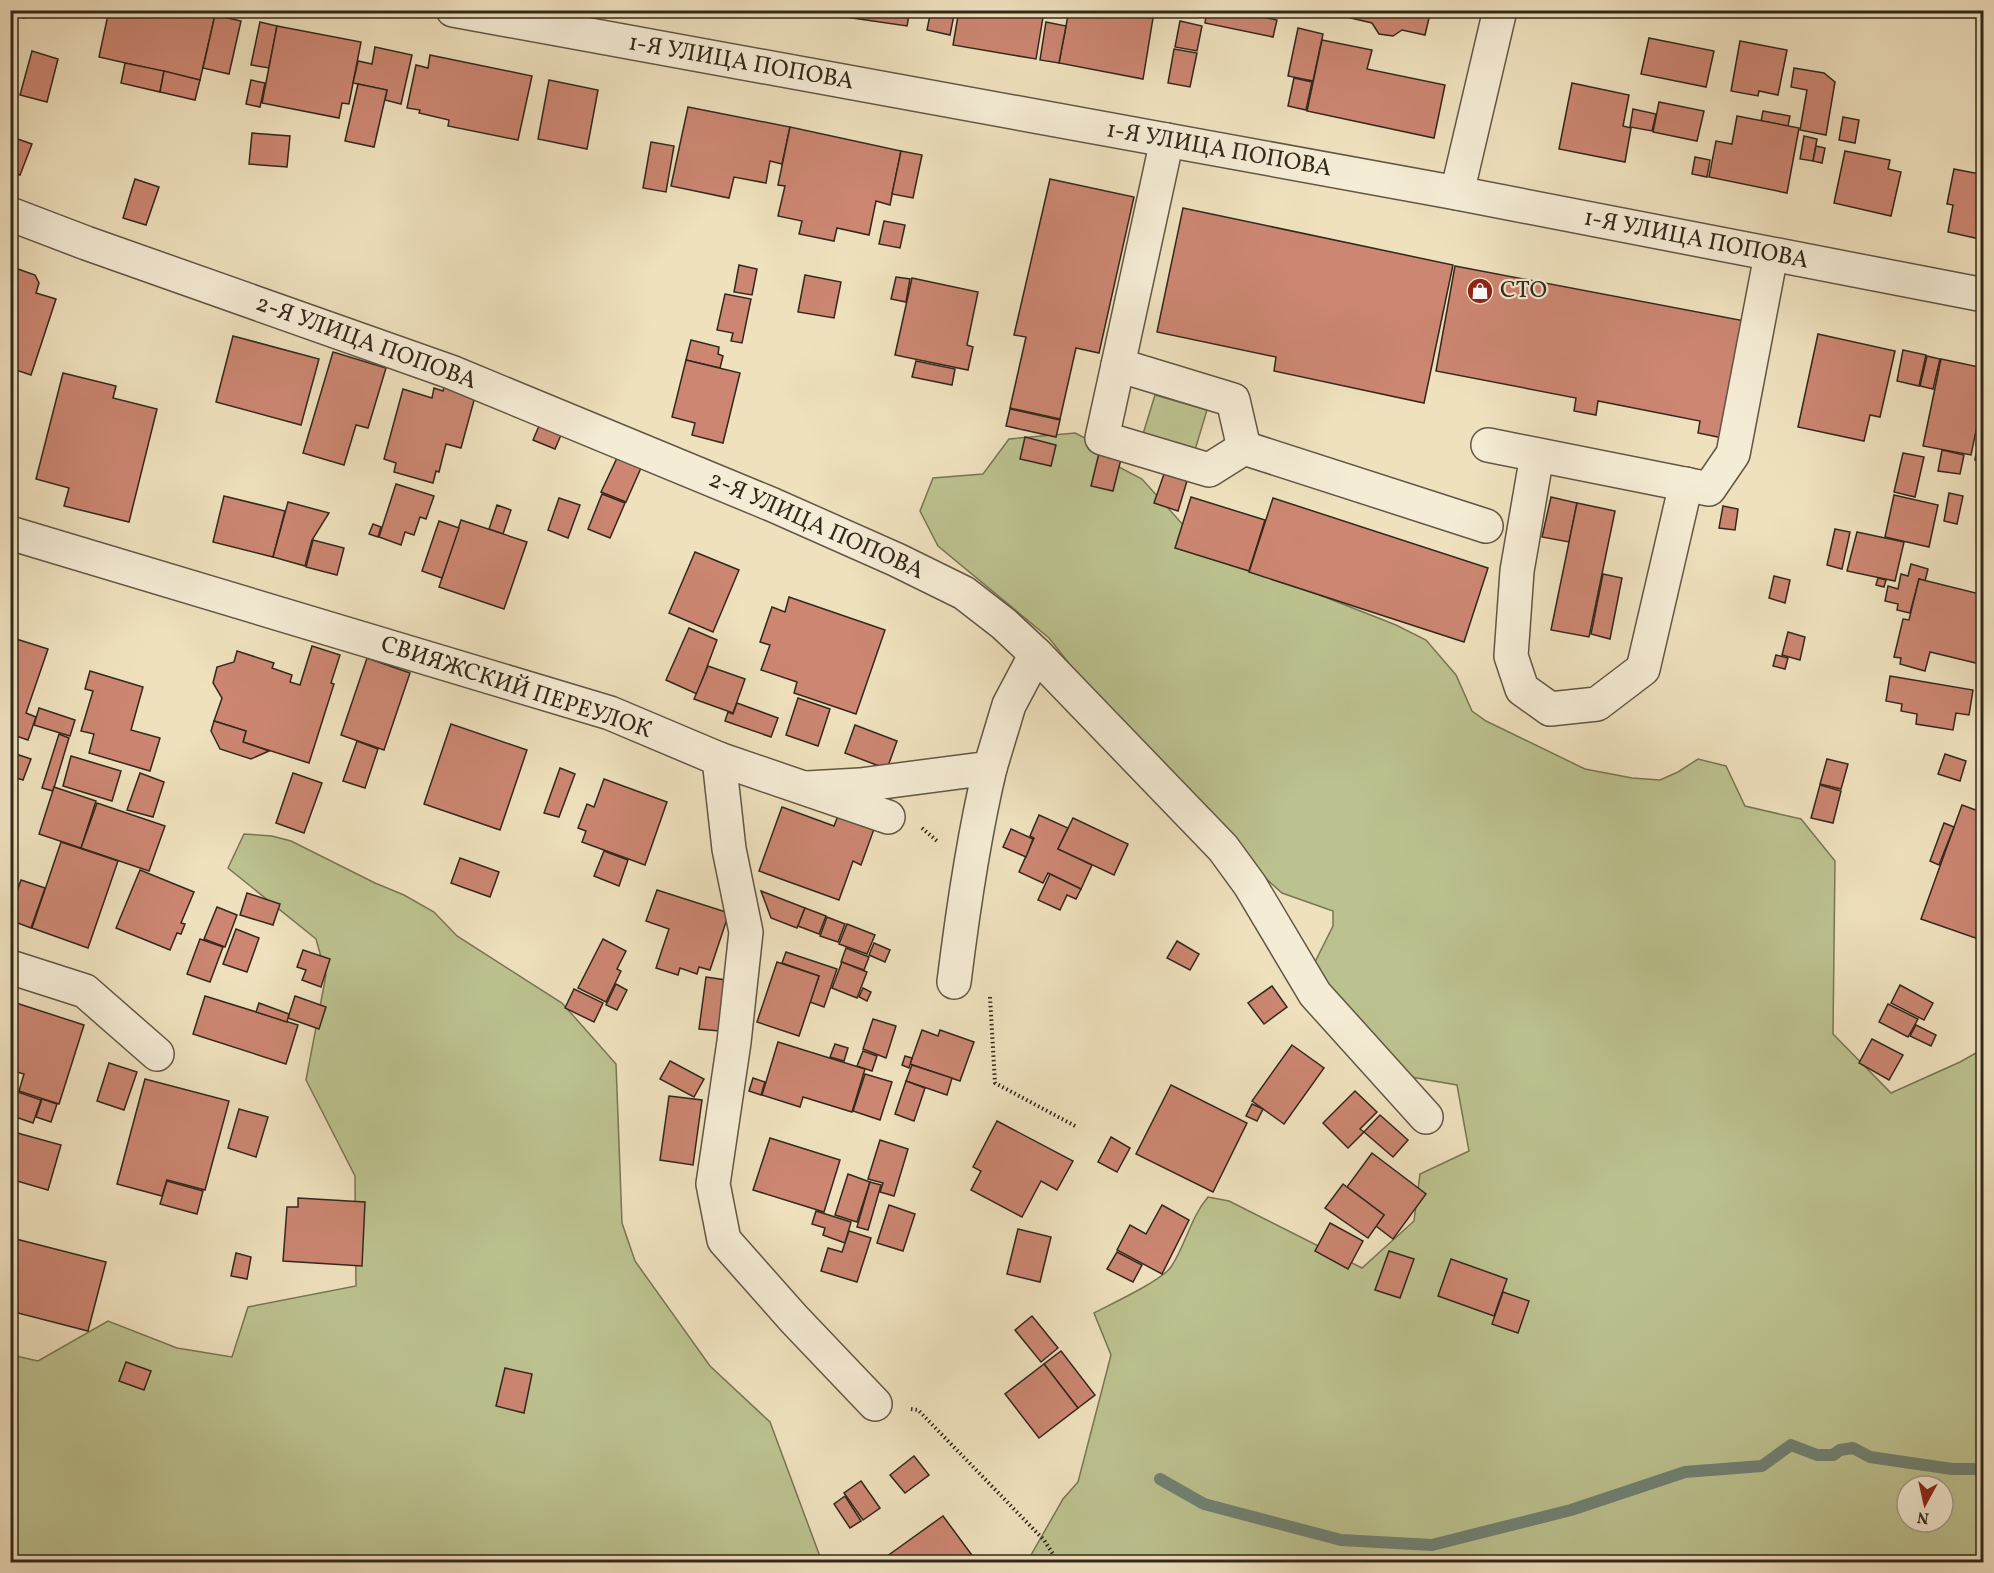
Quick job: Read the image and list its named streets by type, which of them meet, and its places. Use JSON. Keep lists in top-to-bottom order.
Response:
{
  "streets": {
    "street": ["1-Я УЛИЦА ПОПОВА", "2-Я УЛИЦА ПОПОВА", "СВИЯЖСКИЙ ПЕРЕУЛОК"]
  },
  "places": {
    "shop": ["СТО"]
  },
  "north": "bottom"
}
